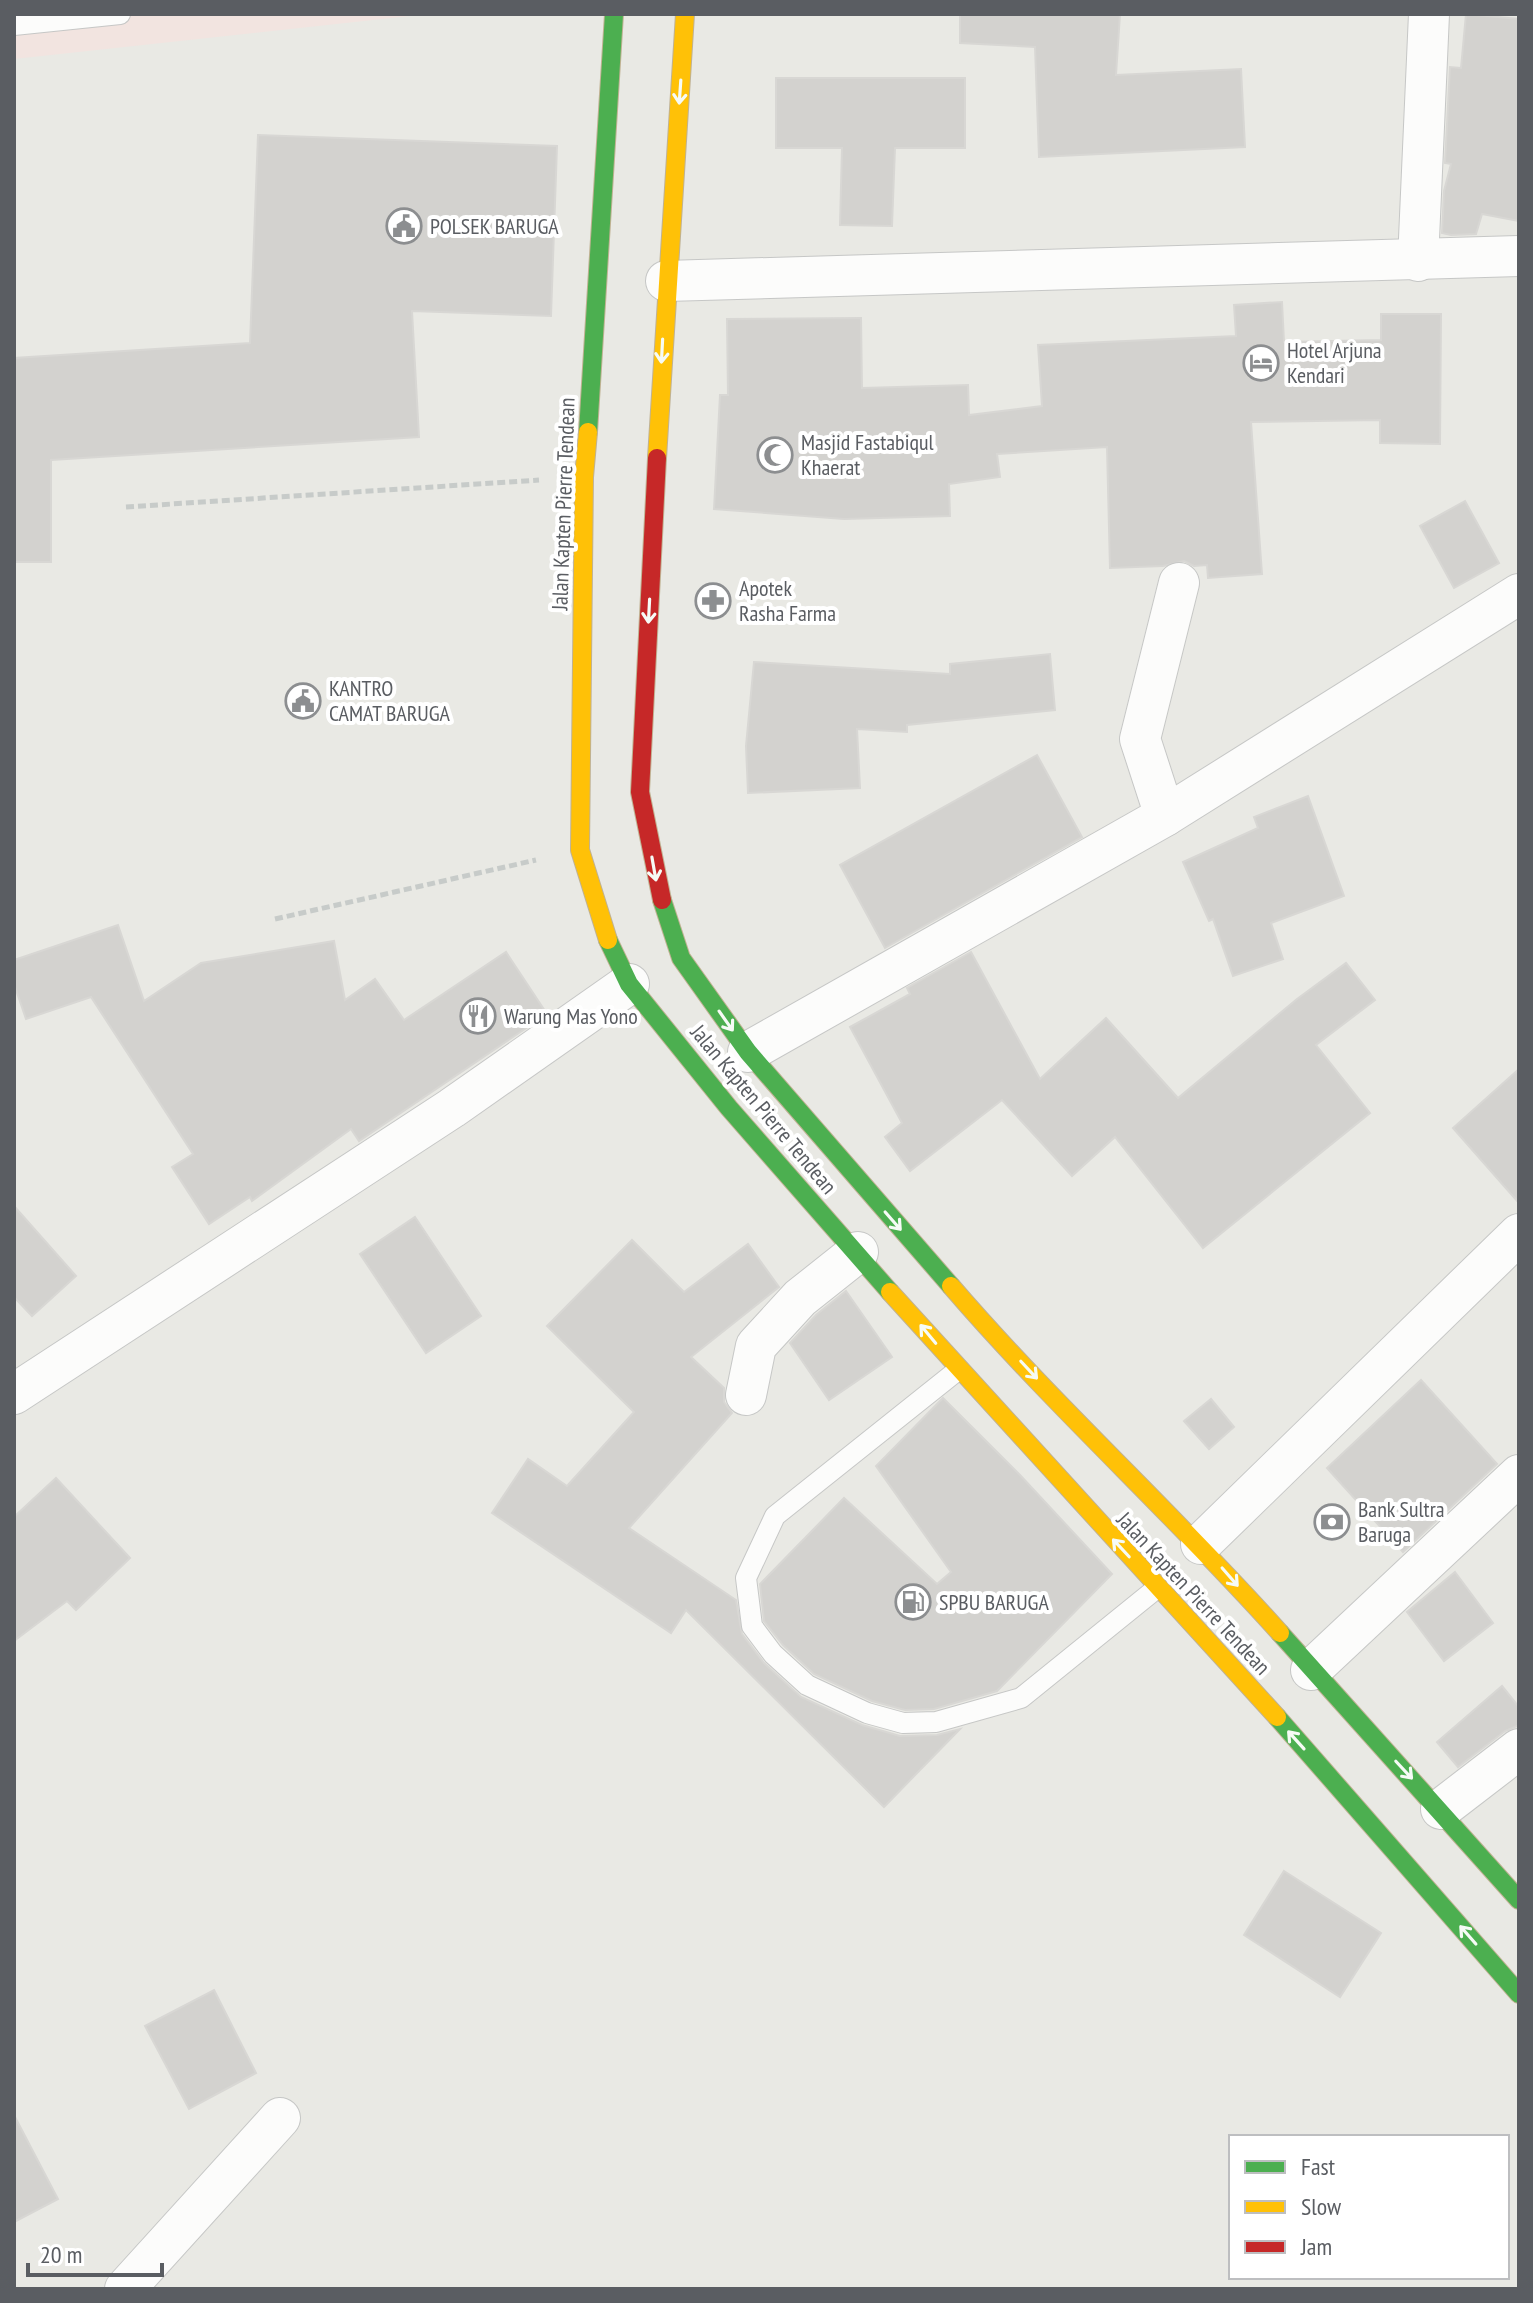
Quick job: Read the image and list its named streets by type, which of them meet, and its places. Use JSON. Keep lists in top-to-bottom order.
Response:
{
  "streets": {
    "highway": ["Jalan Kapten Pierre Tendean"]
  },
  "places": {
    "public building": ["POLSEK BARUGA", "KANTRO CAMAT BARUGA"],
    "hotel": ["Hotel Arjuna Kendari"],
    "mosque": ["Masjid Fastabiqul Khaerat"],
    "pharmacy": ["Apotek Rasha Farma"],
    "restaurant": ["Warung Mas Yono"],
    "bank": ["Bank Sultra Baruga"],
    "fuel station": ["SPBU BARUGA"]
  },
  "legend": ["Fast", "Slow", "Jam"],
  "scale_bar": "20 m"
}
